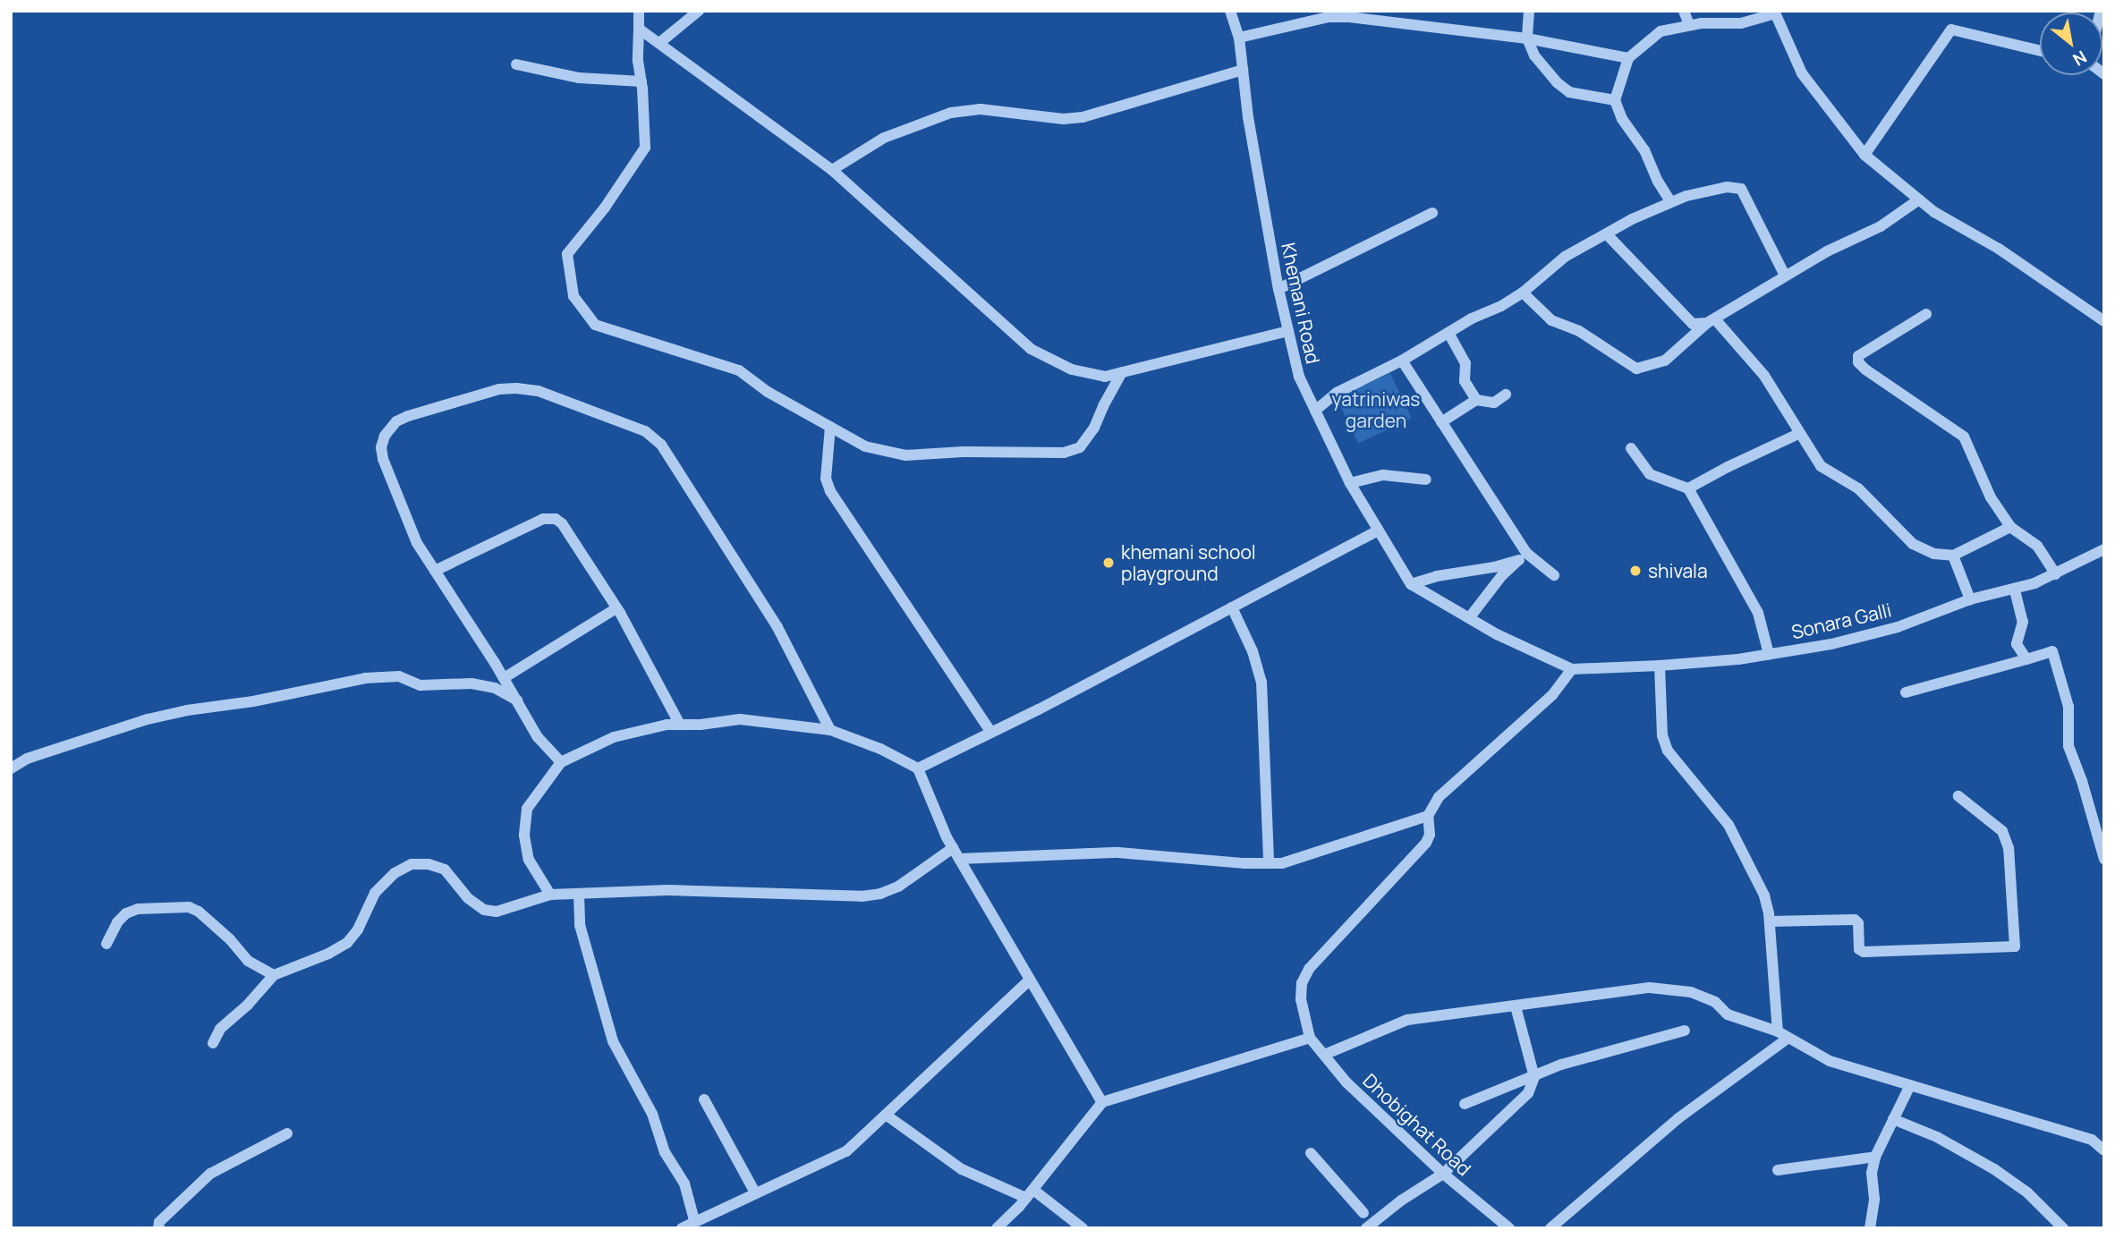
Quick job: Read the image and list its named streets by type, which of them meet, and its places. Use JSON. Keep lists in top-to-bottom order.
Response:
{
  "streets": {
    "street": ["Khemani Road", "Sonara Galli", "Dhobighat Road"]
  },
  "crossings": [
    ["Khemani Road", "Sonara Galli"]
  ],
  "parks": ["yatriniwas garden"],
  "places": ["khemani school playground", "shivala"],
  "north": "bottom right"
}
